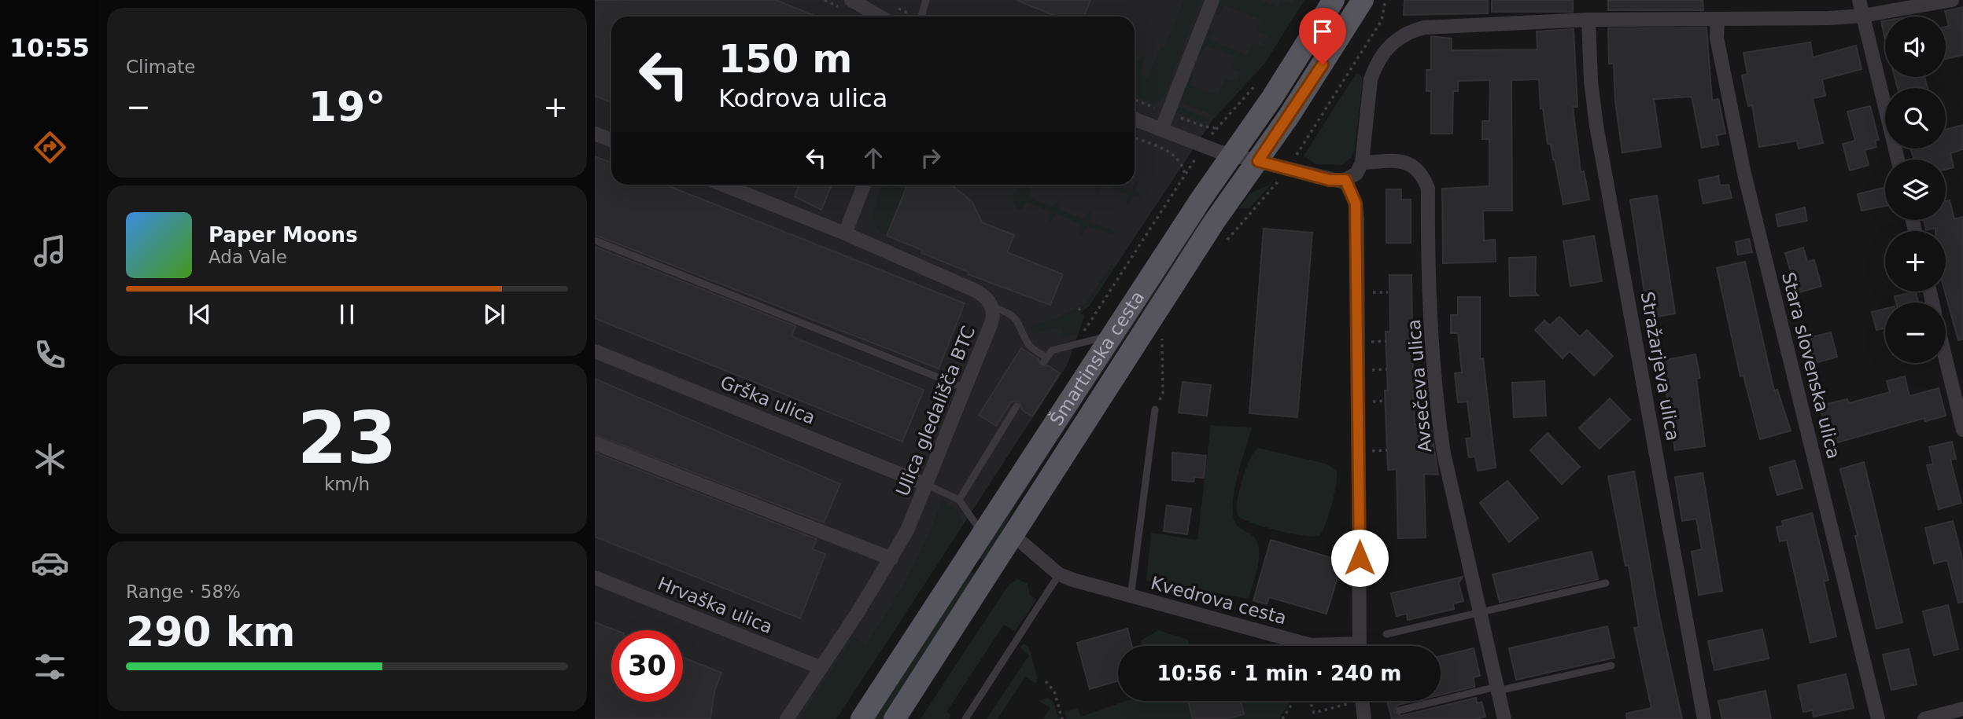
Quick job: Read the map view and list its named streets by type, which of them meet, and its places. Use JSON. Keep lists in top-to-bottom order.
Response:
{
  "streets": {
    "main road": ["Šmartinska cesta"],
    "street": [
      "Stara slovenska ulica",
      "Stražarjeva ulica",
      "Avsečeva ulica",
      "Grška ulica",
      "Ulica gledališča BTC",
      "Kvedrova cesta",
      "Hrvaška ulica"
    ]
  },
  "crossings": [
    ["Šmartinska cesta", "Kvedrova cesta"],
    ["Grška ulica", "Ulica gledališča BTC"],
    ["Ulica gledališča BTC", "Hrvaška ulica"]
  ],
  "page": {
    "tabs": "10:55",
    "tile": [
      "Climate",
      ["23", "km/h"],
      ["Range · 58%", "290 km"]
    ],
    "map_buttons": ["+", "−"],
    "turn": ["150 m", "Kodrova ulica"],
    "heat": ["−", "19°", "+"],
    "song": ["Paper Moons", "Ada Vale"],
    "limit": "30",
    "trip": "10:56 · 1 min · 240 m"
  }
}
